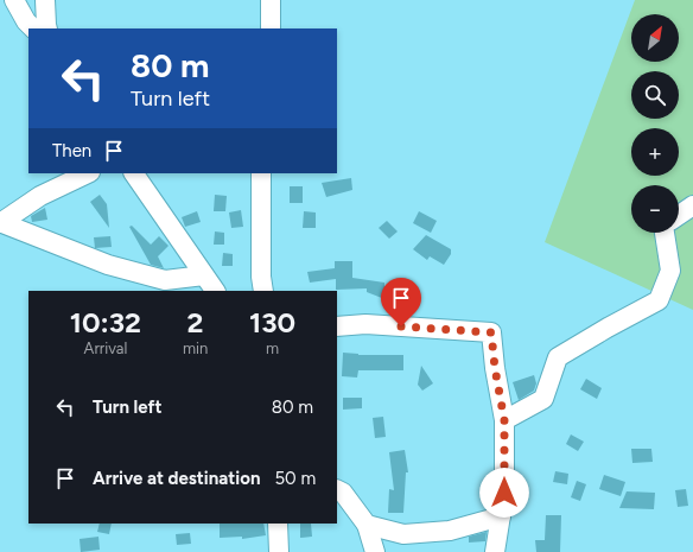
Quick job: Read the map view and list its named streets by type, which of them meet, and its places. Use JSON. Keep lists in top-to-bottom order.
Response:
{
  "north": "top right",
  "page": {
    "map_buttons": ["+", "−"],
    "turn": ["80 m", "Turn left"],
    "then": "Then",
    "eta": [
      "10:32",
      "Arrival",
      "2",
      "min",
      "130",
      "m"
    ],
    "list": [
      {
        "name": "Turn left",
        "value": "80 m"
      },
      {
        "name": "Arrive at destination",
        "value": "50 m"
      }
    ]
  }
}
